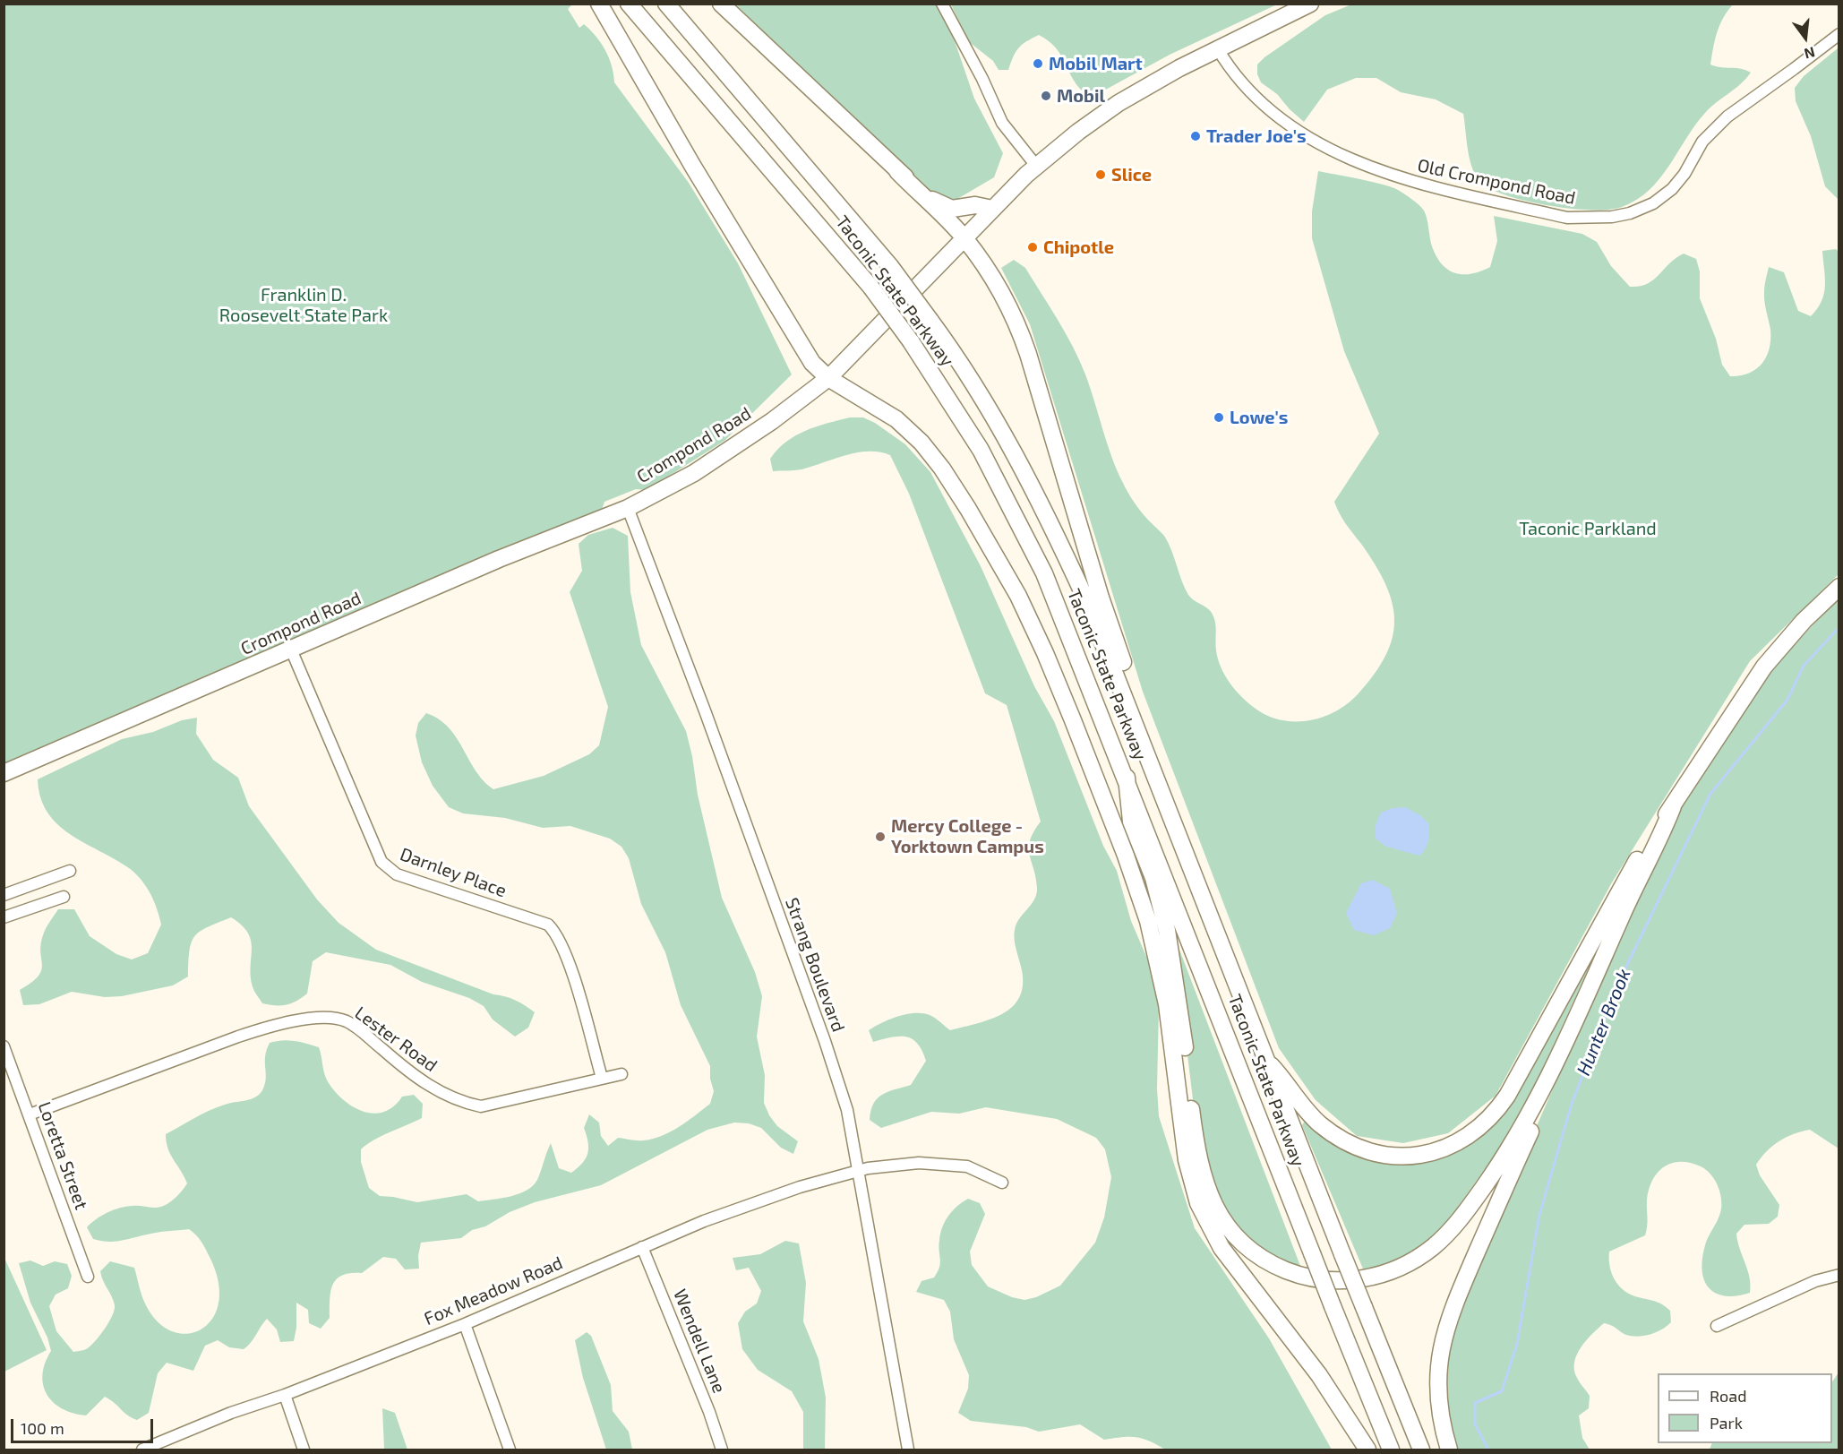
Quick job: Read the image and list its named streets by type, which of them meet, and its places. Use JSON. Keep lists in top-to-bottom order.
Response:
{
  "streets": {
    "highway": ["Taconic State Parkway", "Crompond Road"],
    "street": [
      "Old Crompond Road",
      "Darnley Place",
      "Strang Boulevard",
      "Lester Road",
      "Loretta Street",
      "Fox Meadow Road",
      "Wendell Lane"
    ]
  },
  "crossings": [
    ["Old Crompond Road", "Crompond Road"],
    ["Crompond Road", "Darnley Place"],
    ["Crompond Road", "Strang Boulevard"],
    ["Darnley Place", "Lester Road"],
    ["Strang Boulevard", "Fox Meadow Road"],
    ["Lester Road", "Loretta Street"],
    ["Fox Meadow Road", "Wendell Lane"]
  ],
  "water": ["Hunter Brook"],
  "parks": ["Franklin D. Roosevelt State Park", "Taconic Parkland"],
  "places": [
    "Mobil Mart",
    "Mobil",
    "Trader Joe's",
    "Slice",
    "Chipotle",
    "Lowe's",
    "Mercy College - Yorktown Campus"
  ],
  "legend": ["Road", "Park"],
  "scale_bar": "100 m",
  "north": "bottom"
}
